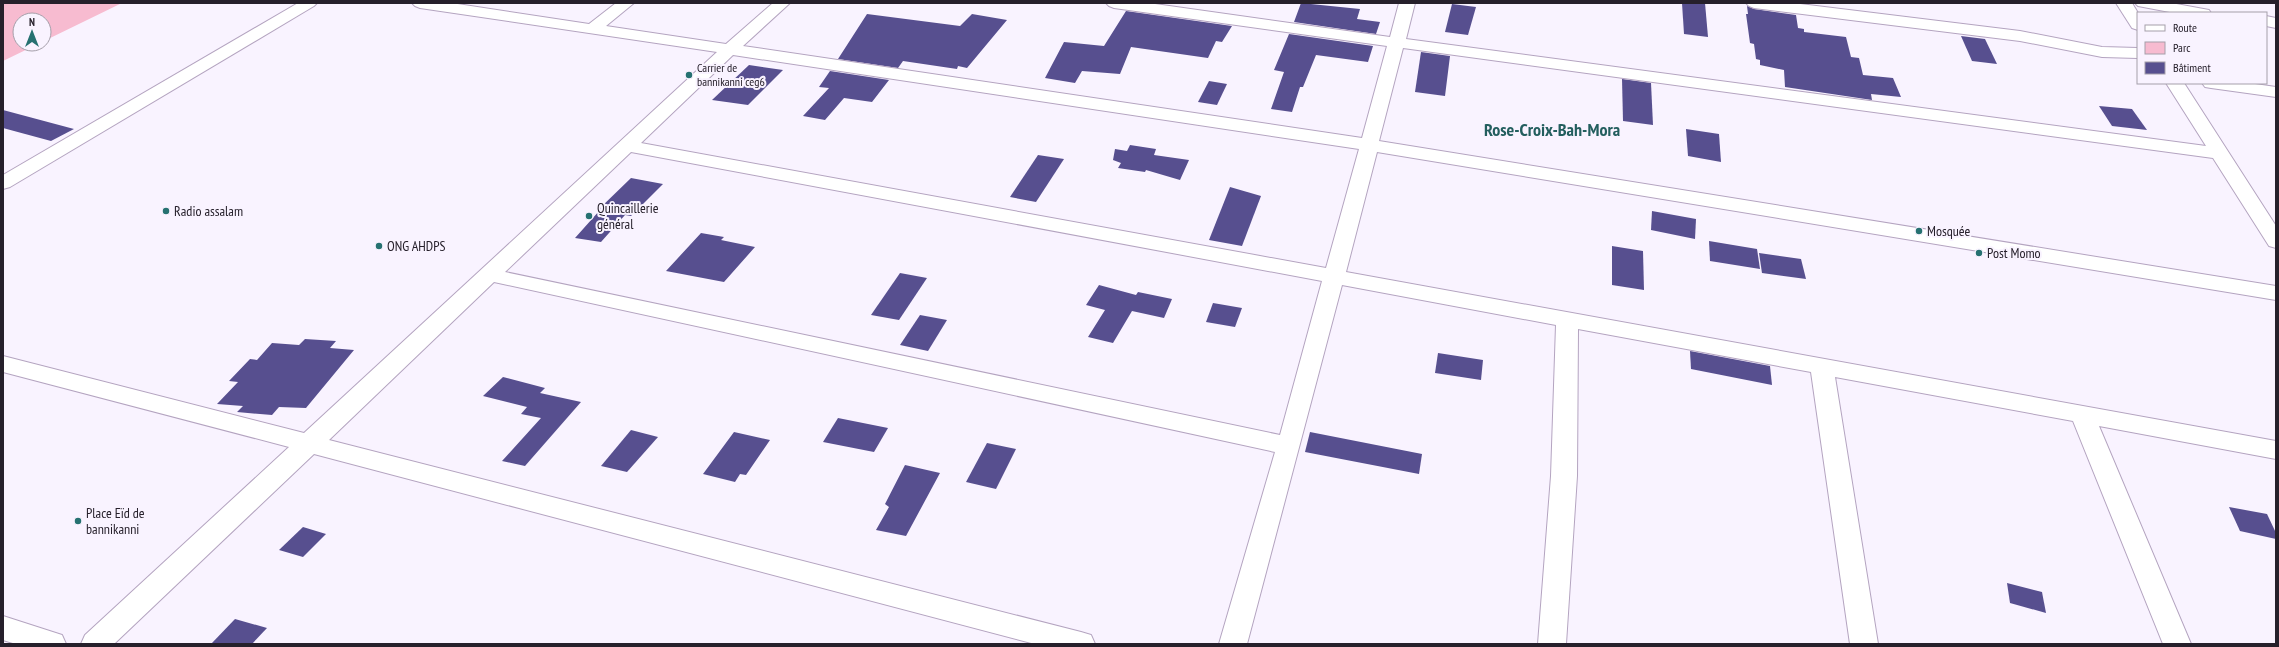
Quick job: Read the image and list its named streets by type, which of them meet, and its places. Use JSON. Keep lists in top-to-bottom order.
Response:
{
  "districts": ["Rose-Croix-Bah-Mora"],
  "places": [
    "Carrier de bannikanni ceg6",
    "Radio assalam",
    "Quincaillerie général",
    "Mosquée",
    "ONG AHDPS",
    "Post Momo",
    "Place Eïd de bannikanni"
  ],
  "legend": ["Route", "Parc", "Bâtiment"],
  "north": "top"
}
